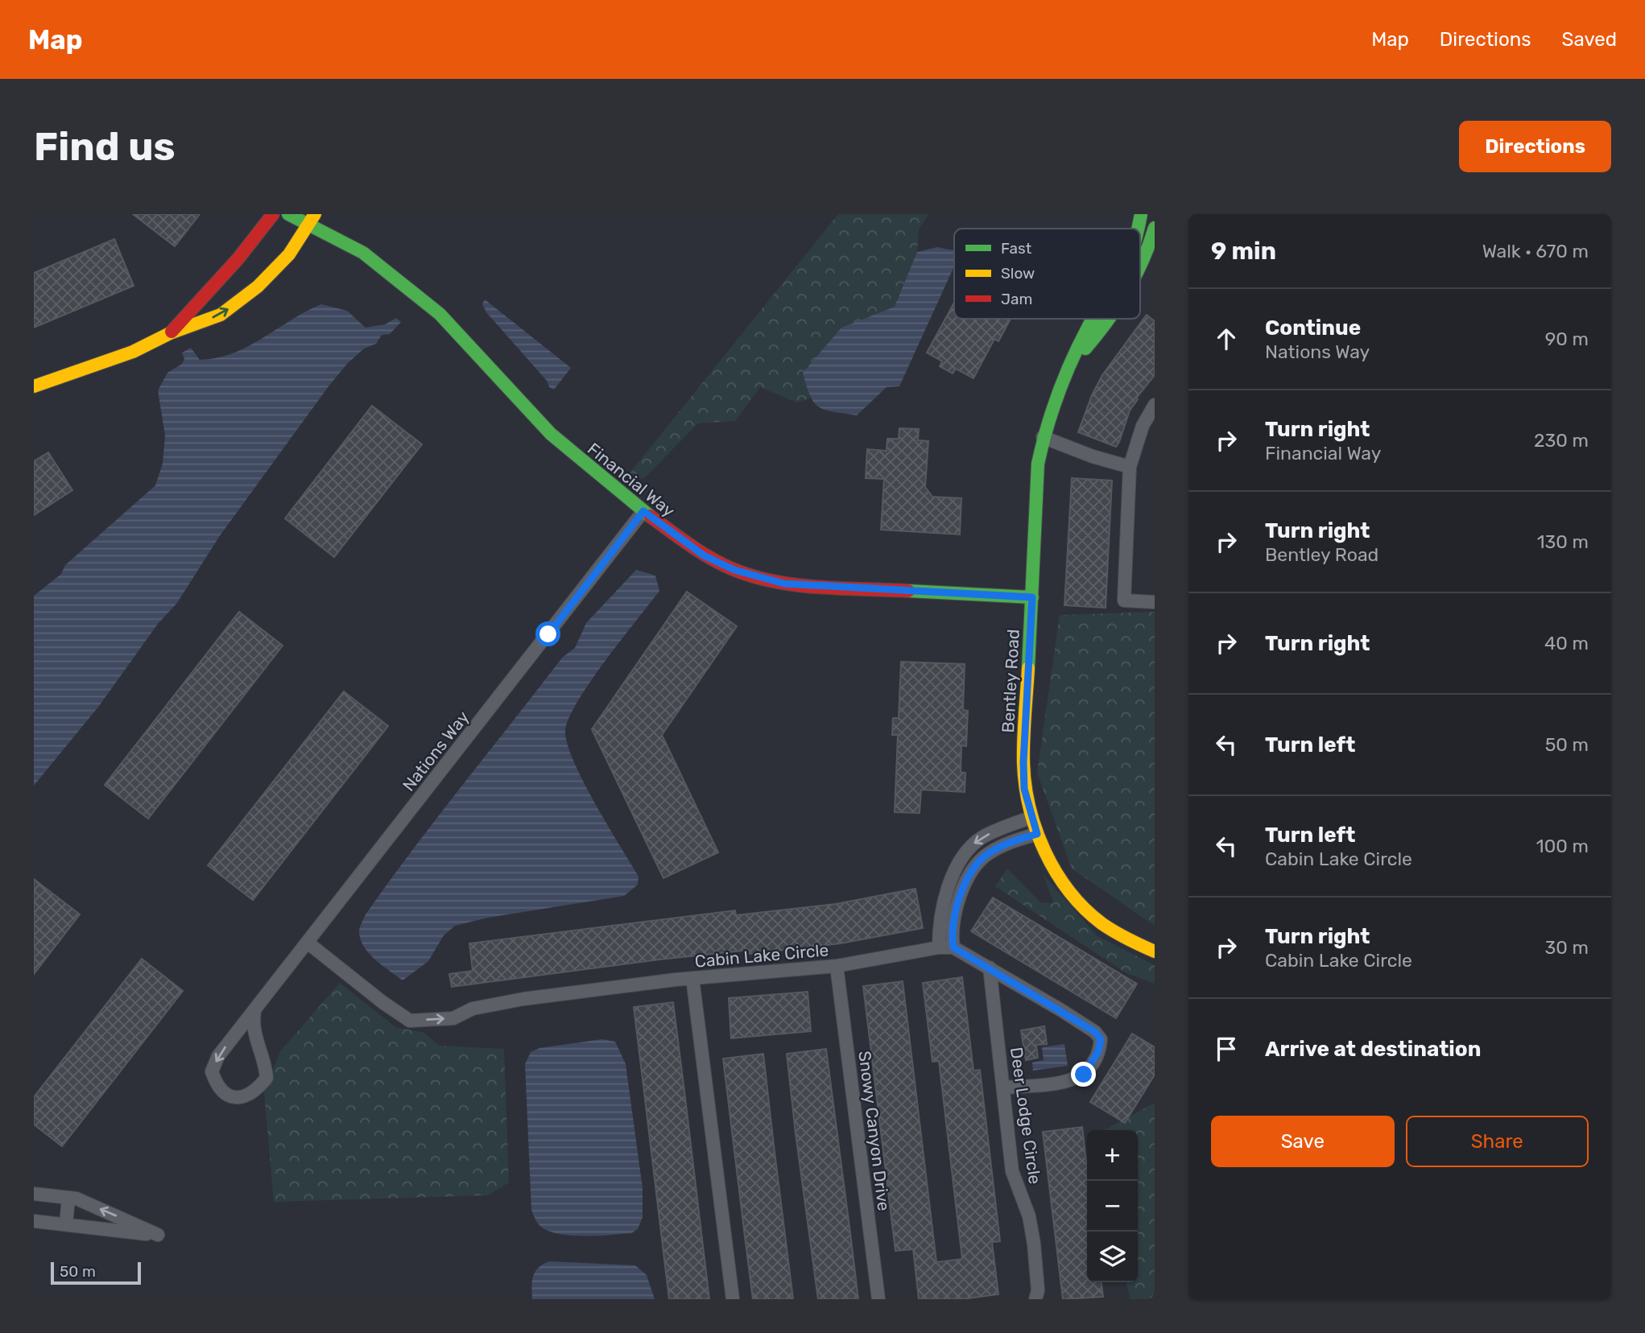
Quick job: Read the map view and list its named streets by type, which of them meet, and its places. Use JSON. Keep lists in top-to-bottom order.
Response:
{
  "streets": {
    "street": [
      "Financial Way",
      "Bentley Road",
      "Nations Way",
      "Cabin Lake Circle",
      "Deer Lodge Circle",
      "Snowy Canyon Drive"
    ]
  },
  "crossings": [
    ["Financial Way", "Bentley Road"],
    ["Financial Way", "Nations Way"],
    ["Nations Way", "Cabin Lake Circle"],
    ["Cabin Lake Circle", "Deer Lodge Circle"],
    ["Cabin Lake Circle", "Snowy Canyon Drive"]
  ],
  "one_way": ["Cabin Lake Circle"],
  "legend": ["Fast", "Slow", "Jam"],
  "scale_bar": "50 m",
  "page": {
    "header": "Map",
    "nav": ["Map", "Directions", "Saved"],
    "buttons": [
      "Directions",
      ["Save", "Share"]
    ],
    "title": "Find us",
    "heading": ["9 min", "Walk · 670 m"],
    "list": [
      ["Continue", "Nations Way", "90 m"],
      ["Turn right", "Financial Way", "230 m"],
      ["Turn right", "Bentley Road", "130 m"],
      ["Turn right", "40 m"],
      ["Turn left", "50 m"],
      ["Turn left", "Cabin Lake Circle", "100 m"],
      ["Turn right", "Cabin Lake Circle", "30 m"],
      "Arrive at destination"
    ],
    "map_buttons": ["+", "−"],
    "scale": "50 m"
  }
}
